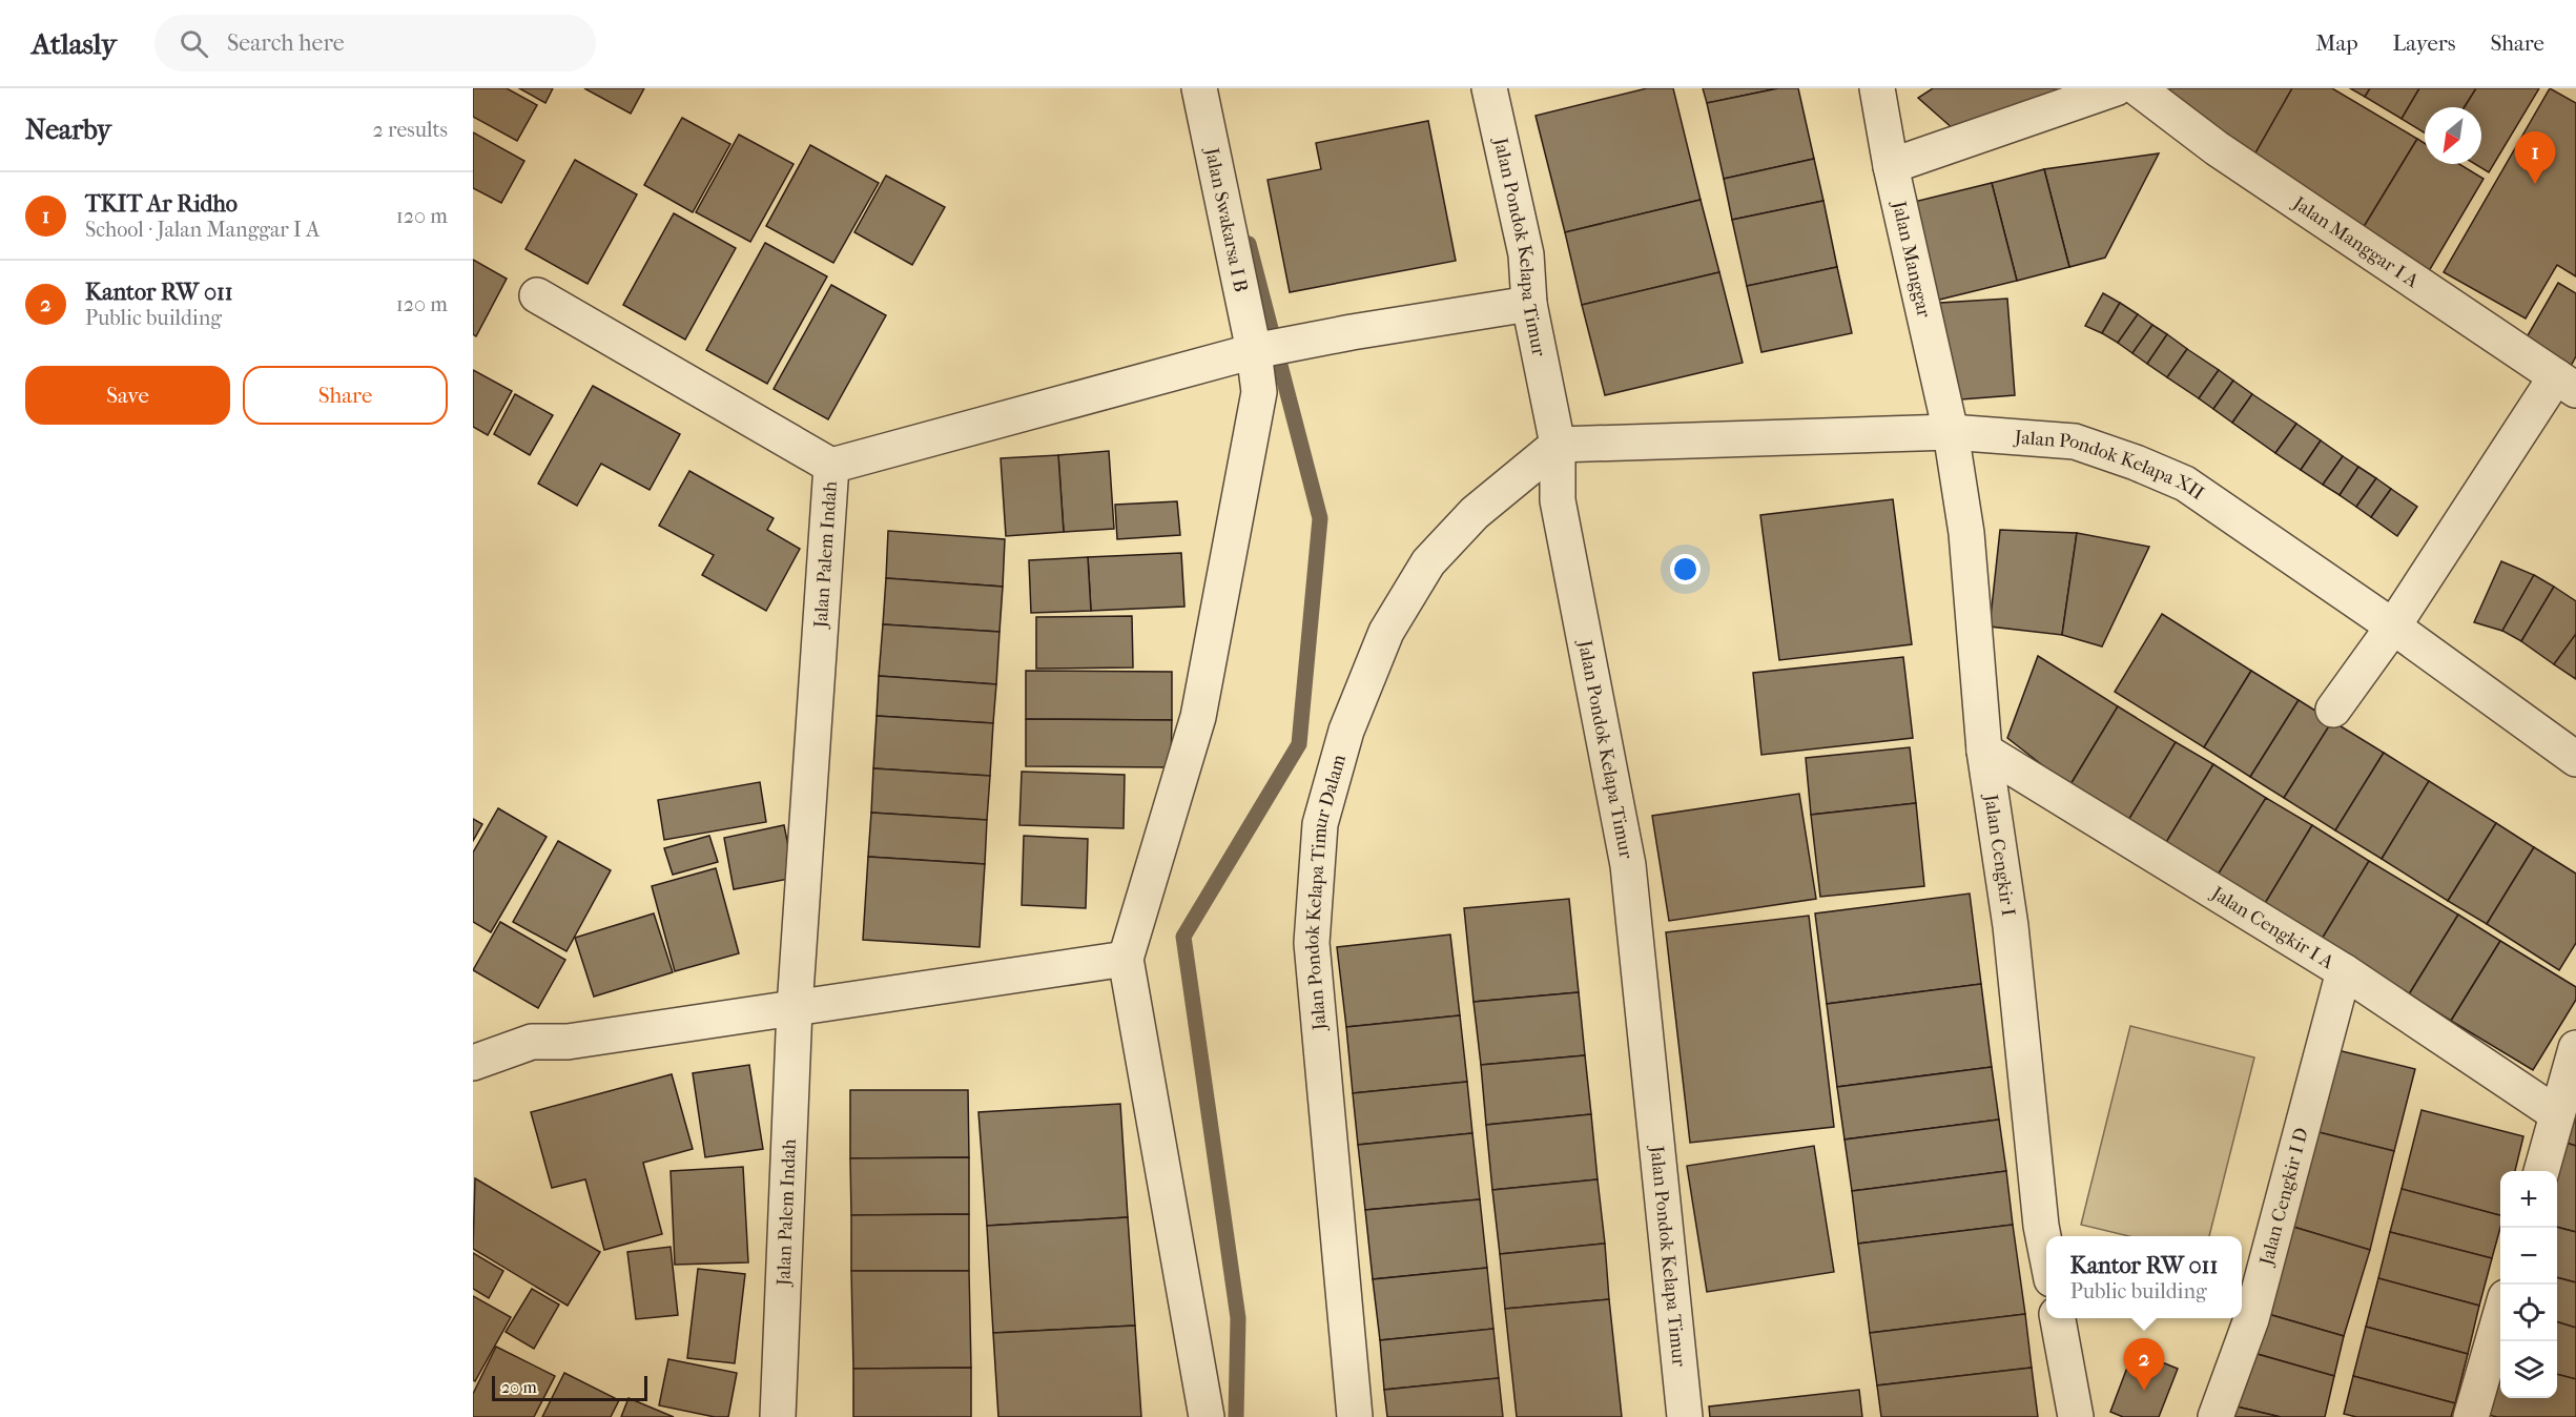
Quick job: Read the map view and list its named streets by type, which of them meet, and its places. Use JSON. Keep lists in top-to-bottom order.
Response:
{
  "streets": {
    "street": [
      "Jalan Swakarsa I B",
      "Jalan Manggar I A",
      "Jalan Pondok Kelapa Timur",
      "Jalan Manggar",
      "Jalan Pondok Kelapa XII",
      "Jalan Palem Indah",
      "Jalan Cengkir I",
      "Jalan Pondok Kelapa Timur Dalam",
      "Jalan Cengkir I A",
      "Jalan Cengkir I D"
    ]
  },
  "crossings": [
    ["Jalan Swakarsa I B", "Jalan Palem Indah"],
    ["Jalan Pondok Kelapa Timur", "Jalan Pondok Kelapa XII"],
    ["Jalan Pondok Kelapa Timur", "Jalan Palem Indah"],
    ["Jalan Pondok Kelapa Timur", "Jalan Pondok Kelapa Timur Dalam"],
    ["Jalan Manggar", "Jalan Pondok Kelapa XII"],
    ["Jalan Manggar", "Jalan Cengkir I"],
    ["Jalan Pondok Kelapa XII", "Jalan Cengkir I"],
    ["Jalan Pondok Kelapa XII", "Jalan Pondok Kelapa Timur Dalam"],
    ["Jalan Cengkir I", "Jalan Cengkir I A"],
    ["Jalan Cengkir I A", "Jalan Cengkir I D"]
  ],
  "scale_bar": "20 m",
  "north": "bottom left",
  "page": {
    "header": "Atlasly",
    "search": "Search here",
    "nav": ["Map", "Layers", "Share"],
    "heading": ["Nearby", "2 results"],
    "pins": ["1", "2"],
    "list": [
      {
        "mark": "1",
        "name": "TKIT Ar Ridho",
        "note": "School · Jalan Manggar I A",
        "value": "120 m"
      },
      {
        "mark": "2",
        "name": "Kantor RW 011",
        "note": "Public building",
        "value": "120 m"
      }
    ],
    "buttons": ["Save", "Share"],
    "map_buttons": ["+", "−"],
    "popup": ["Kantor RW 011", "Public building"],
    "scale": "20 m"
  }
}
